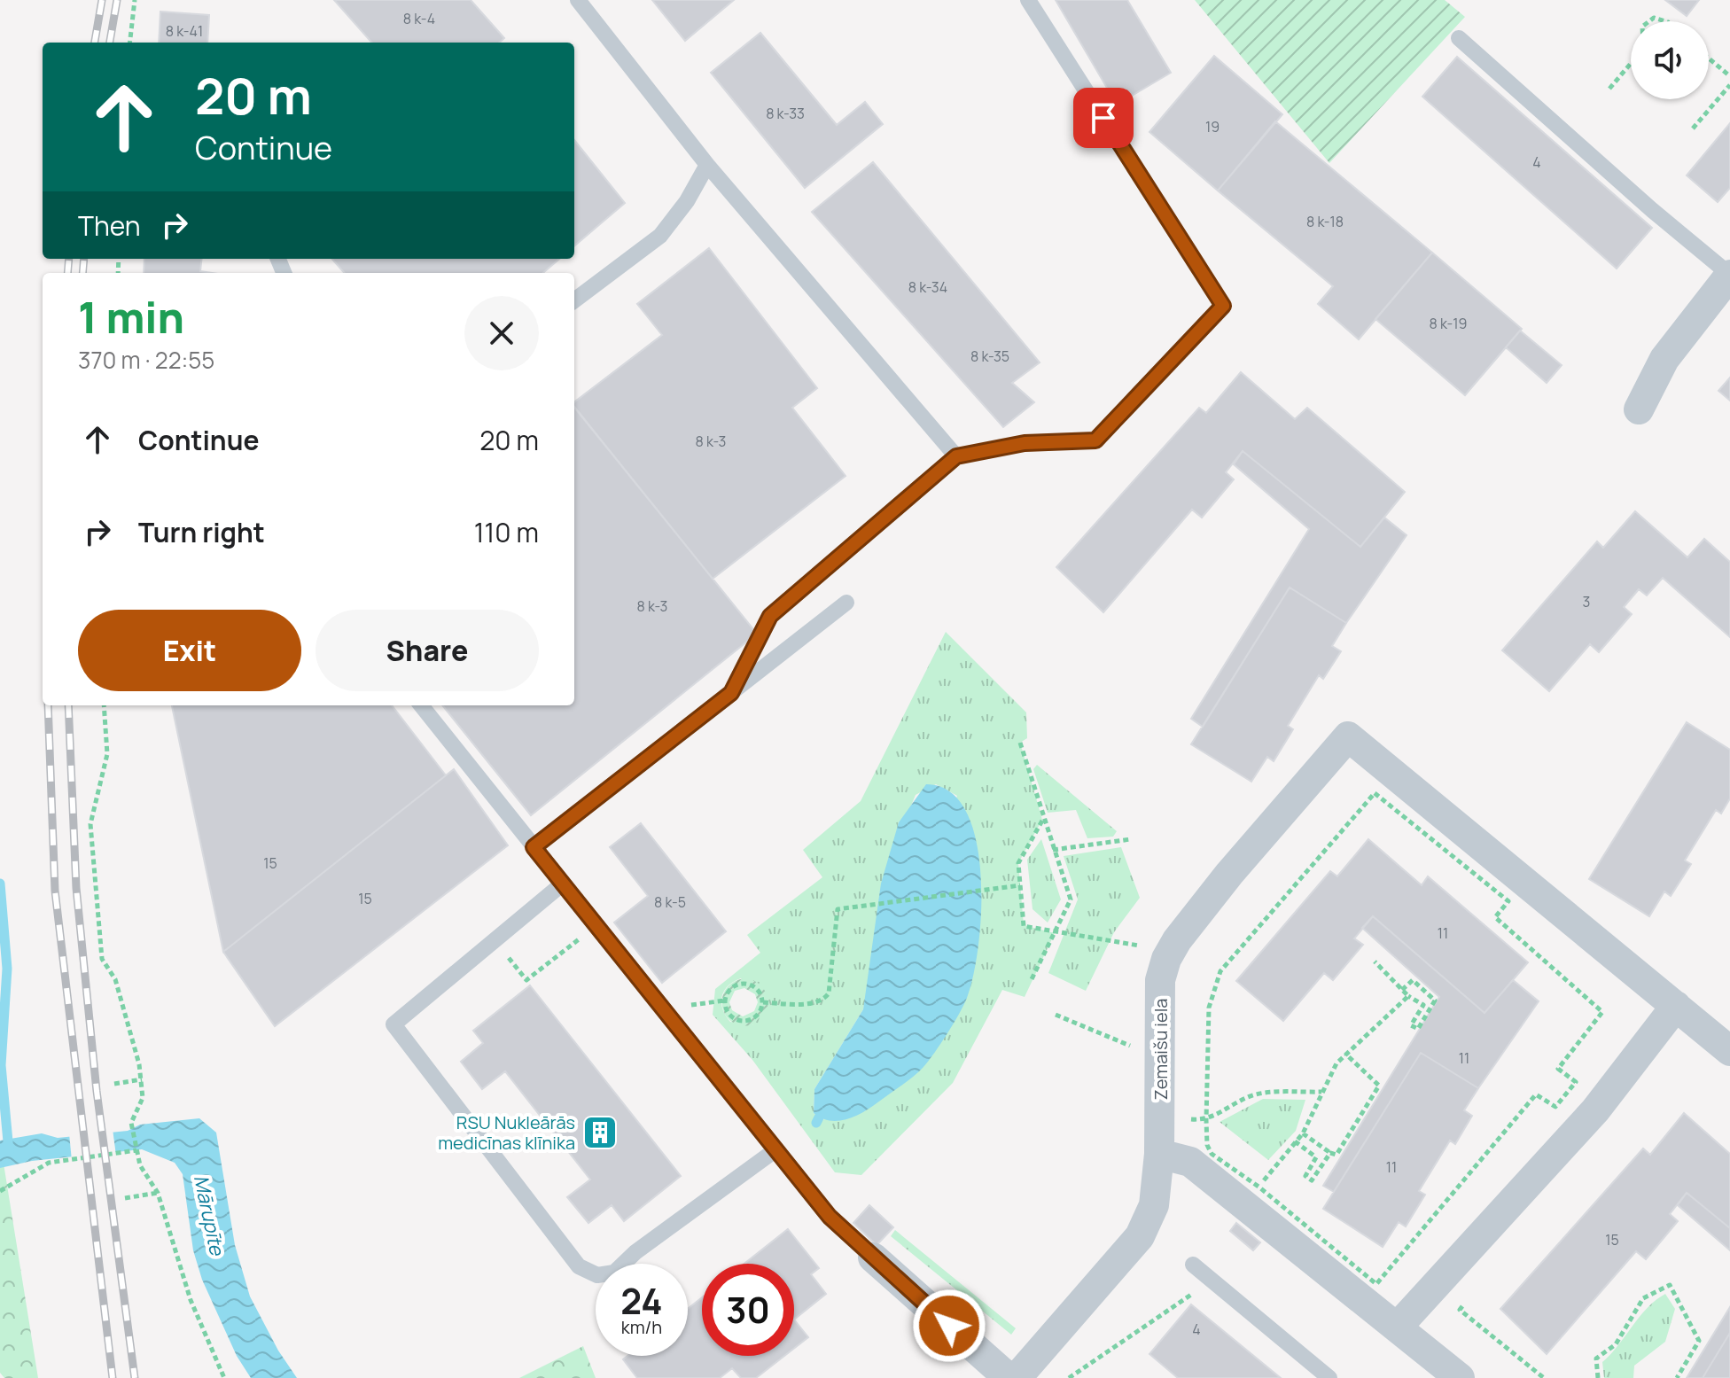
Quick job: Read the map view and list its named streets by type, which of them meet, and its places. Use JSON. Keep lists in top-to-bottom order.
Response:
{
  "streets": {
    "street": ["Zemaišu iela"]
  },
  "water": ["Mārupīte"],
  "places": {
    "building": ["RSU Nukleārās medicīnas klīnika"]
  },
  "house_numbers": [
    "8 k-4",
    "8 k-41",
    "8 k-33",
    "19",
    "4",
    "8 k-18",
    "8 k-34",
    "8 k-19",
    "8 k-35",
    "8 k-3",
    "3",
    "8 k-3",
    "15",
    "15",
    "8 k-5",
    "11",
    "11",
    "11",
    "15",
    "4"
  ],
  "page": {
    "turn": ["20 m", "Continue"],
    "then": "Then",
    "heading": ["1 min", "370 m · 22:55"],
    "list": [
      {
        "name": "Continue",
        "value": "20 m"
      },
      {
        "name": "Turn right",
        "value": "110 m"
      }
    ],
    "buttons": ["Exit", "Share"],
    "speed": "24 km/h",
    "limit": "30"
  }
}
